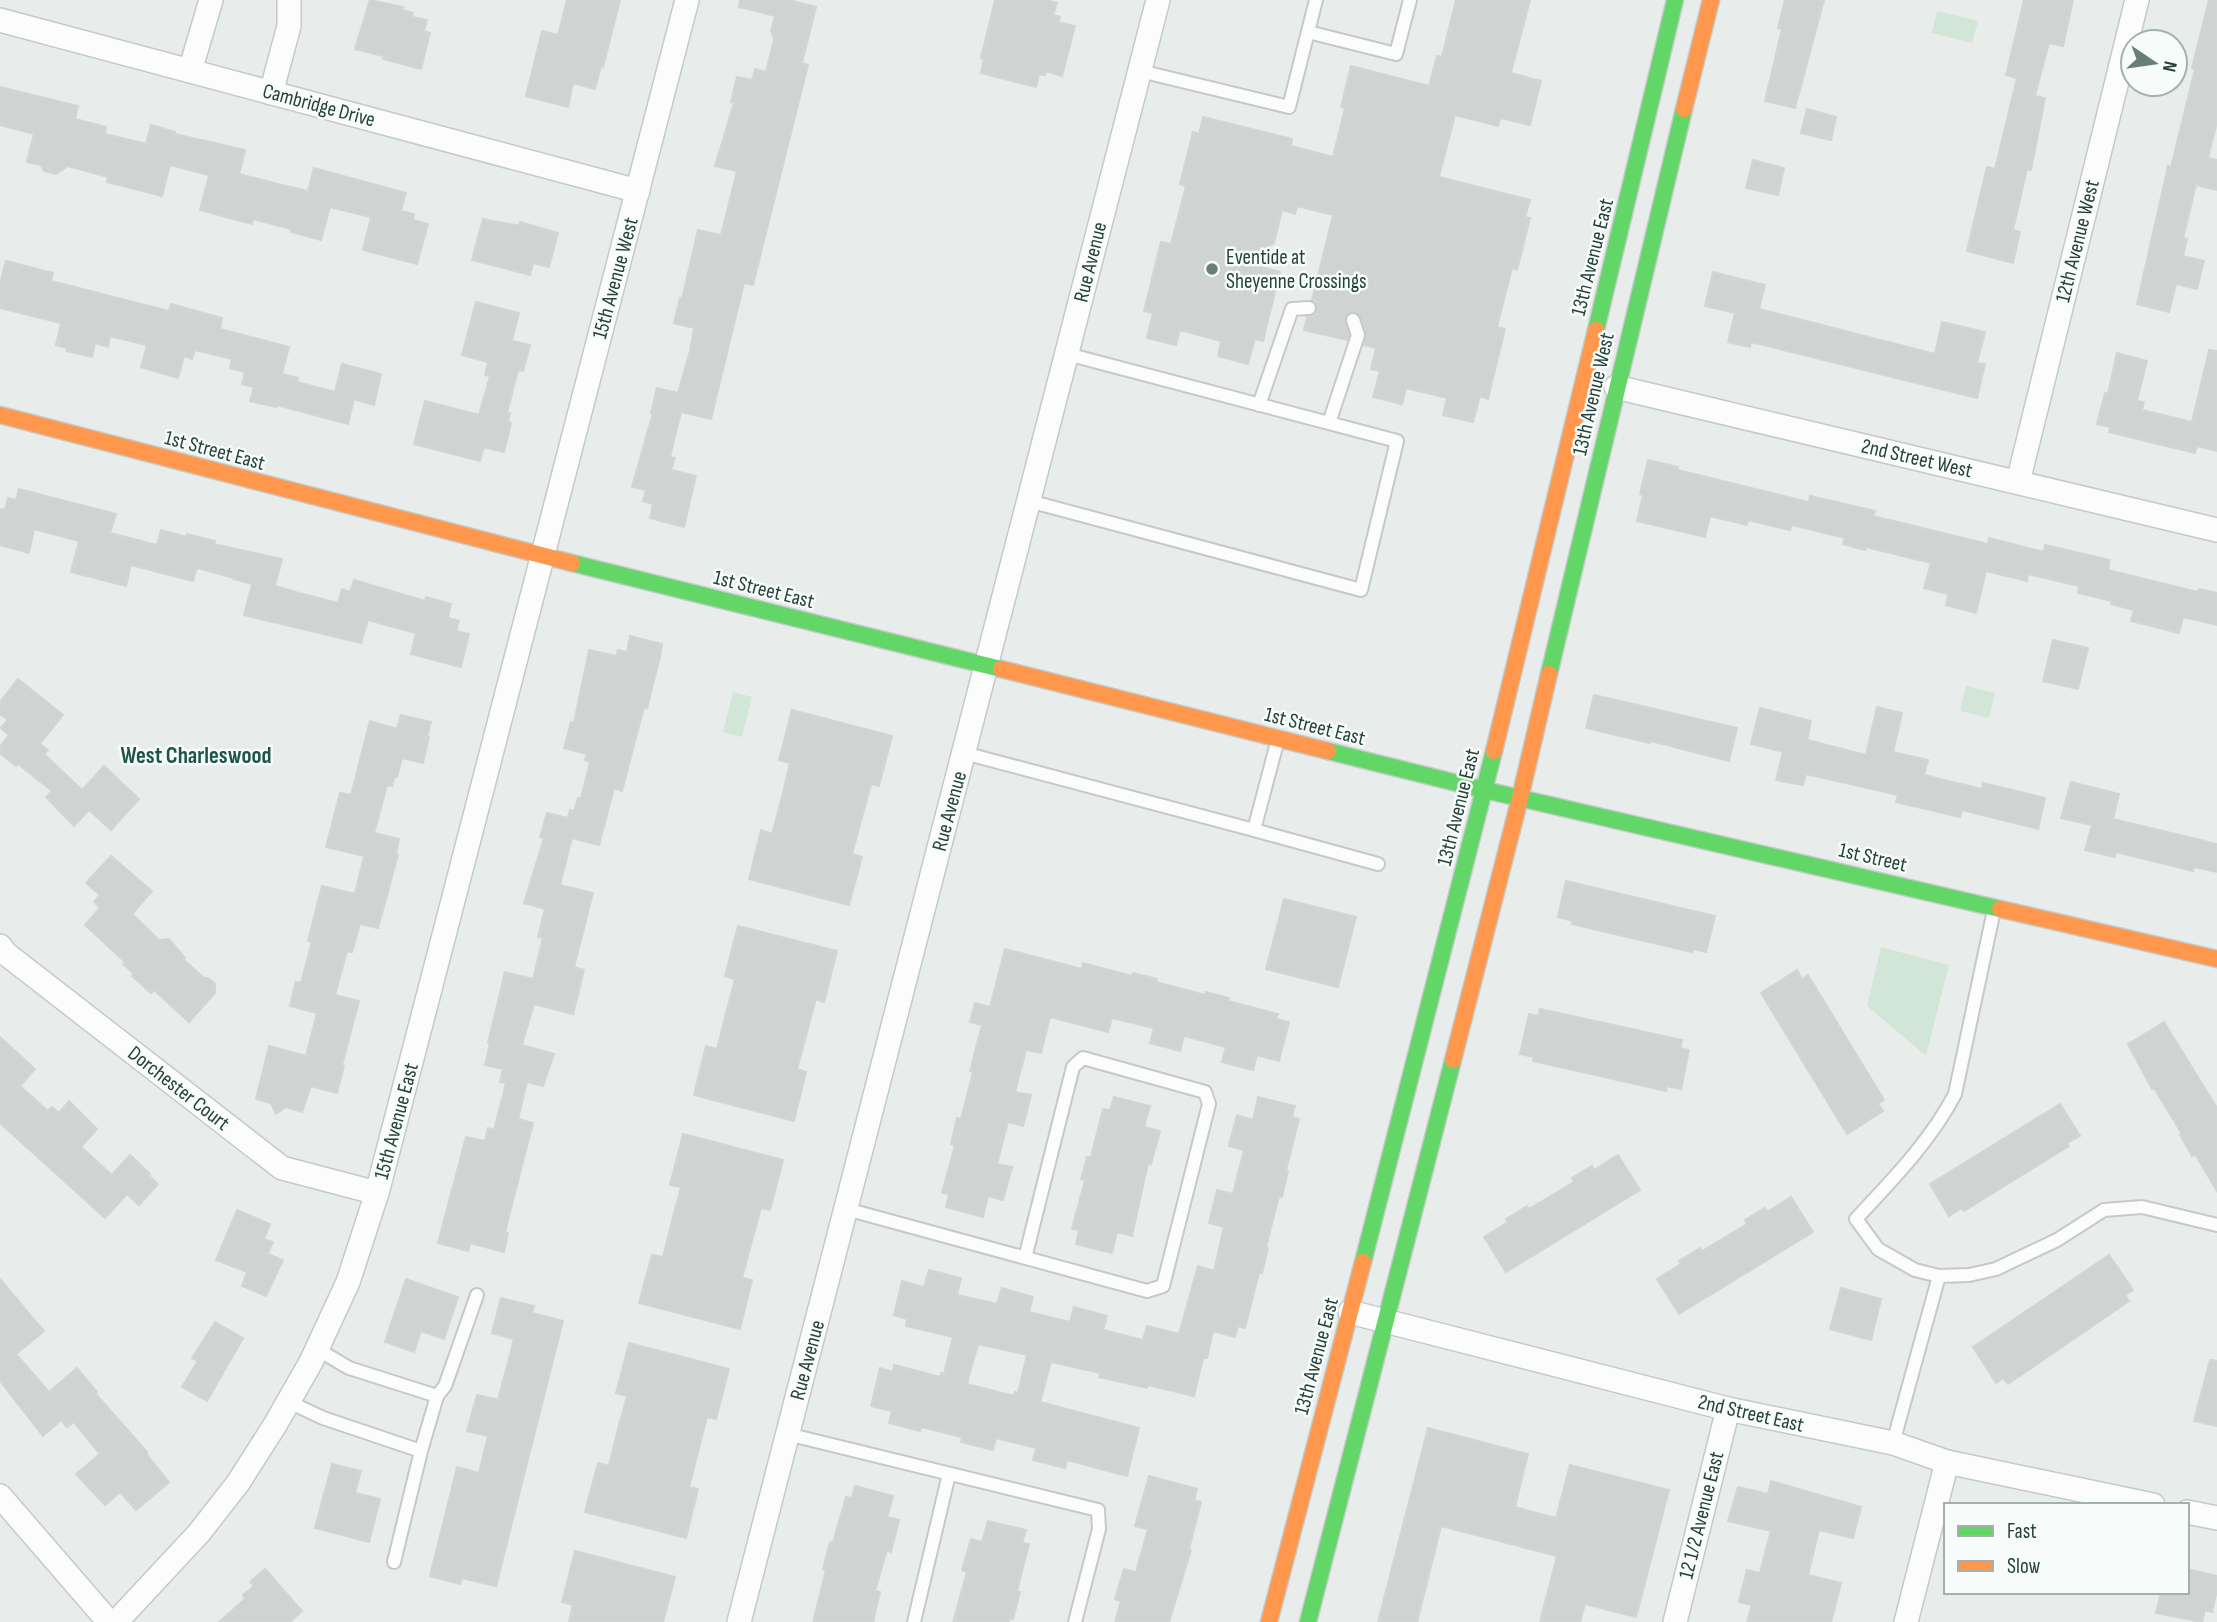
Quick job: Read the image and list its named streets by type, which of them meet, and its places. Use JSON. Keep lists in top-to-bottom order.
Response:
{
  "streets": {
    "main road": [
      "13th Avenue East",
      "13th Avenue West",
      "1st Street East",
      "1st Street"
    ],
    "street": [
      "Cambridge Drive",
      "12th Avenue West",
      "Rue Avenue",
      "15th Avenue West",
      "2nd Street West",
      "Dorchester Court",
      "15th Avenue East",
      "2nd Street East",
      "12 1/2 Avenue East"
    ]
  },
  "crossings": [
    ["Cambridge Drive", "15th Avenue West"],
    ["12th Avenue West", "2nd Street West"],
    ["13th Avenue East", "1st Street East"],
    ["13th Avenue East", "2nd Street East"],
    ["Rue Avenue", "1st Street East"],
    ["15th Avenue West", "1st Street East"],
    ["15th Avenue West", "15th Avenue East"],
    ["13th Avenue West", "1st Street East"],
    ["13th Avenue West", "2nd Street West"],
    ["13th Avenue West", "1st Street"],
    ["1st Street East", "1st Street"],
    ["1st Street East", "15th Avenue East"],
    ["Dorchester Court", "15th Avenue East"],
    ["2nd Street East", "12 1/2 Avenue East"]
  ],
  "districts": ["West Charleswood"],
  "places": ["Eventide at Sheyenne Crossings"],
  "legend": ["Fast", "Slow"],
  "north": "right"
}
